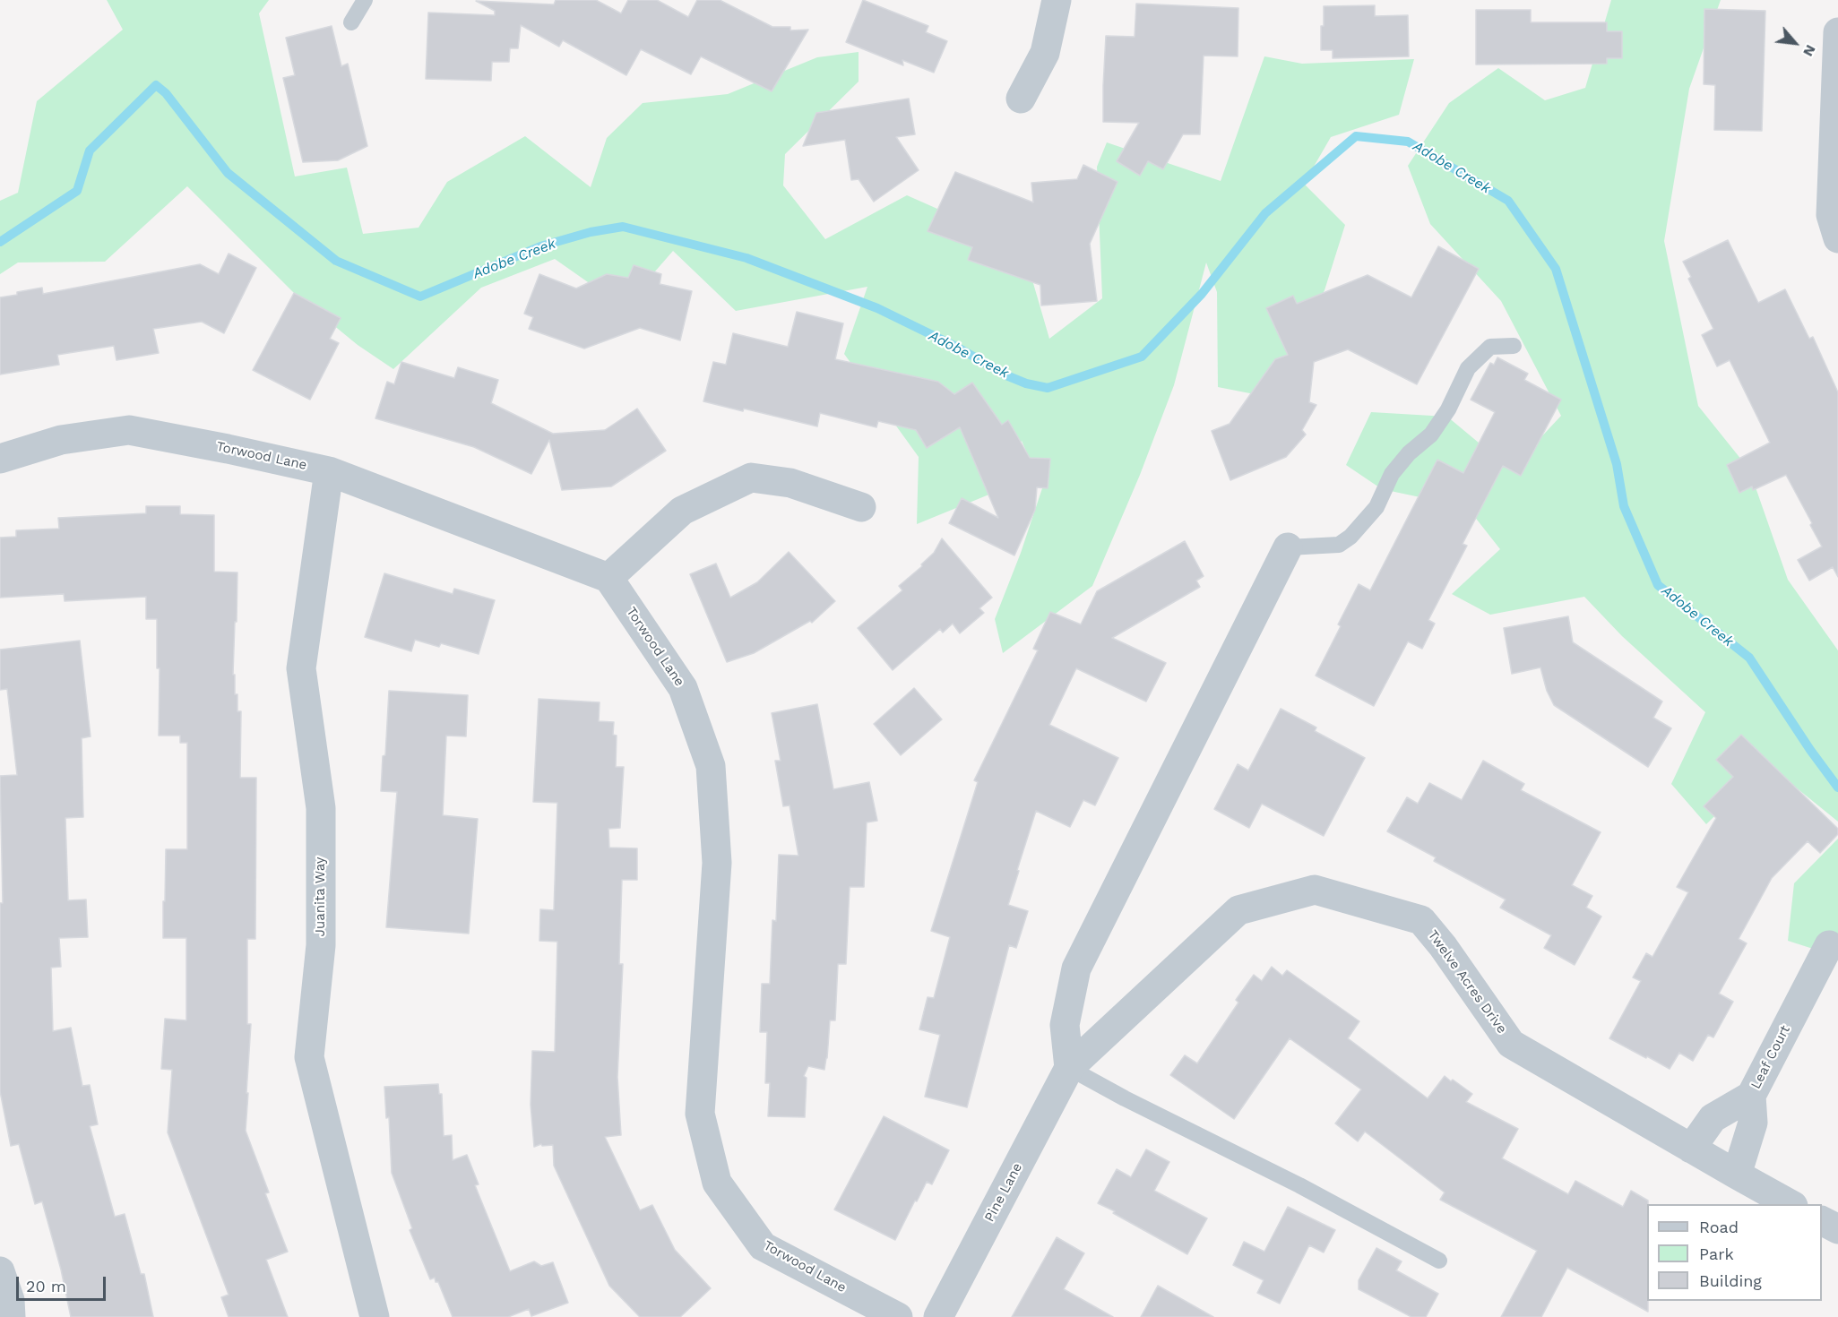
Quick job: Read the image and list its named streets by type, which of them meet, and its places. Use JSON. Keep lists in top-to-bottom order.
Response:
{
  "streets": {
    "street": [
      "Torwood Lane",
      "Juanita Way",
      "Twelve Acres Drive",
      "Leaf Court",
      "Pine Lane"
    ]
  },
  "crossings": [
    ["Torwood Lane", "Juanita Way"],
    ["Twelve Acres Drive", "Leaf Court"],
    ["Twelve Acres Drive", "Pine Lane"]
  ],
  "water": ["Adobe Creek"],
  "legend": ["Road", "Park", "Building"],
  "scale_bar": "20 m",
  "north": "bottom right"
}
